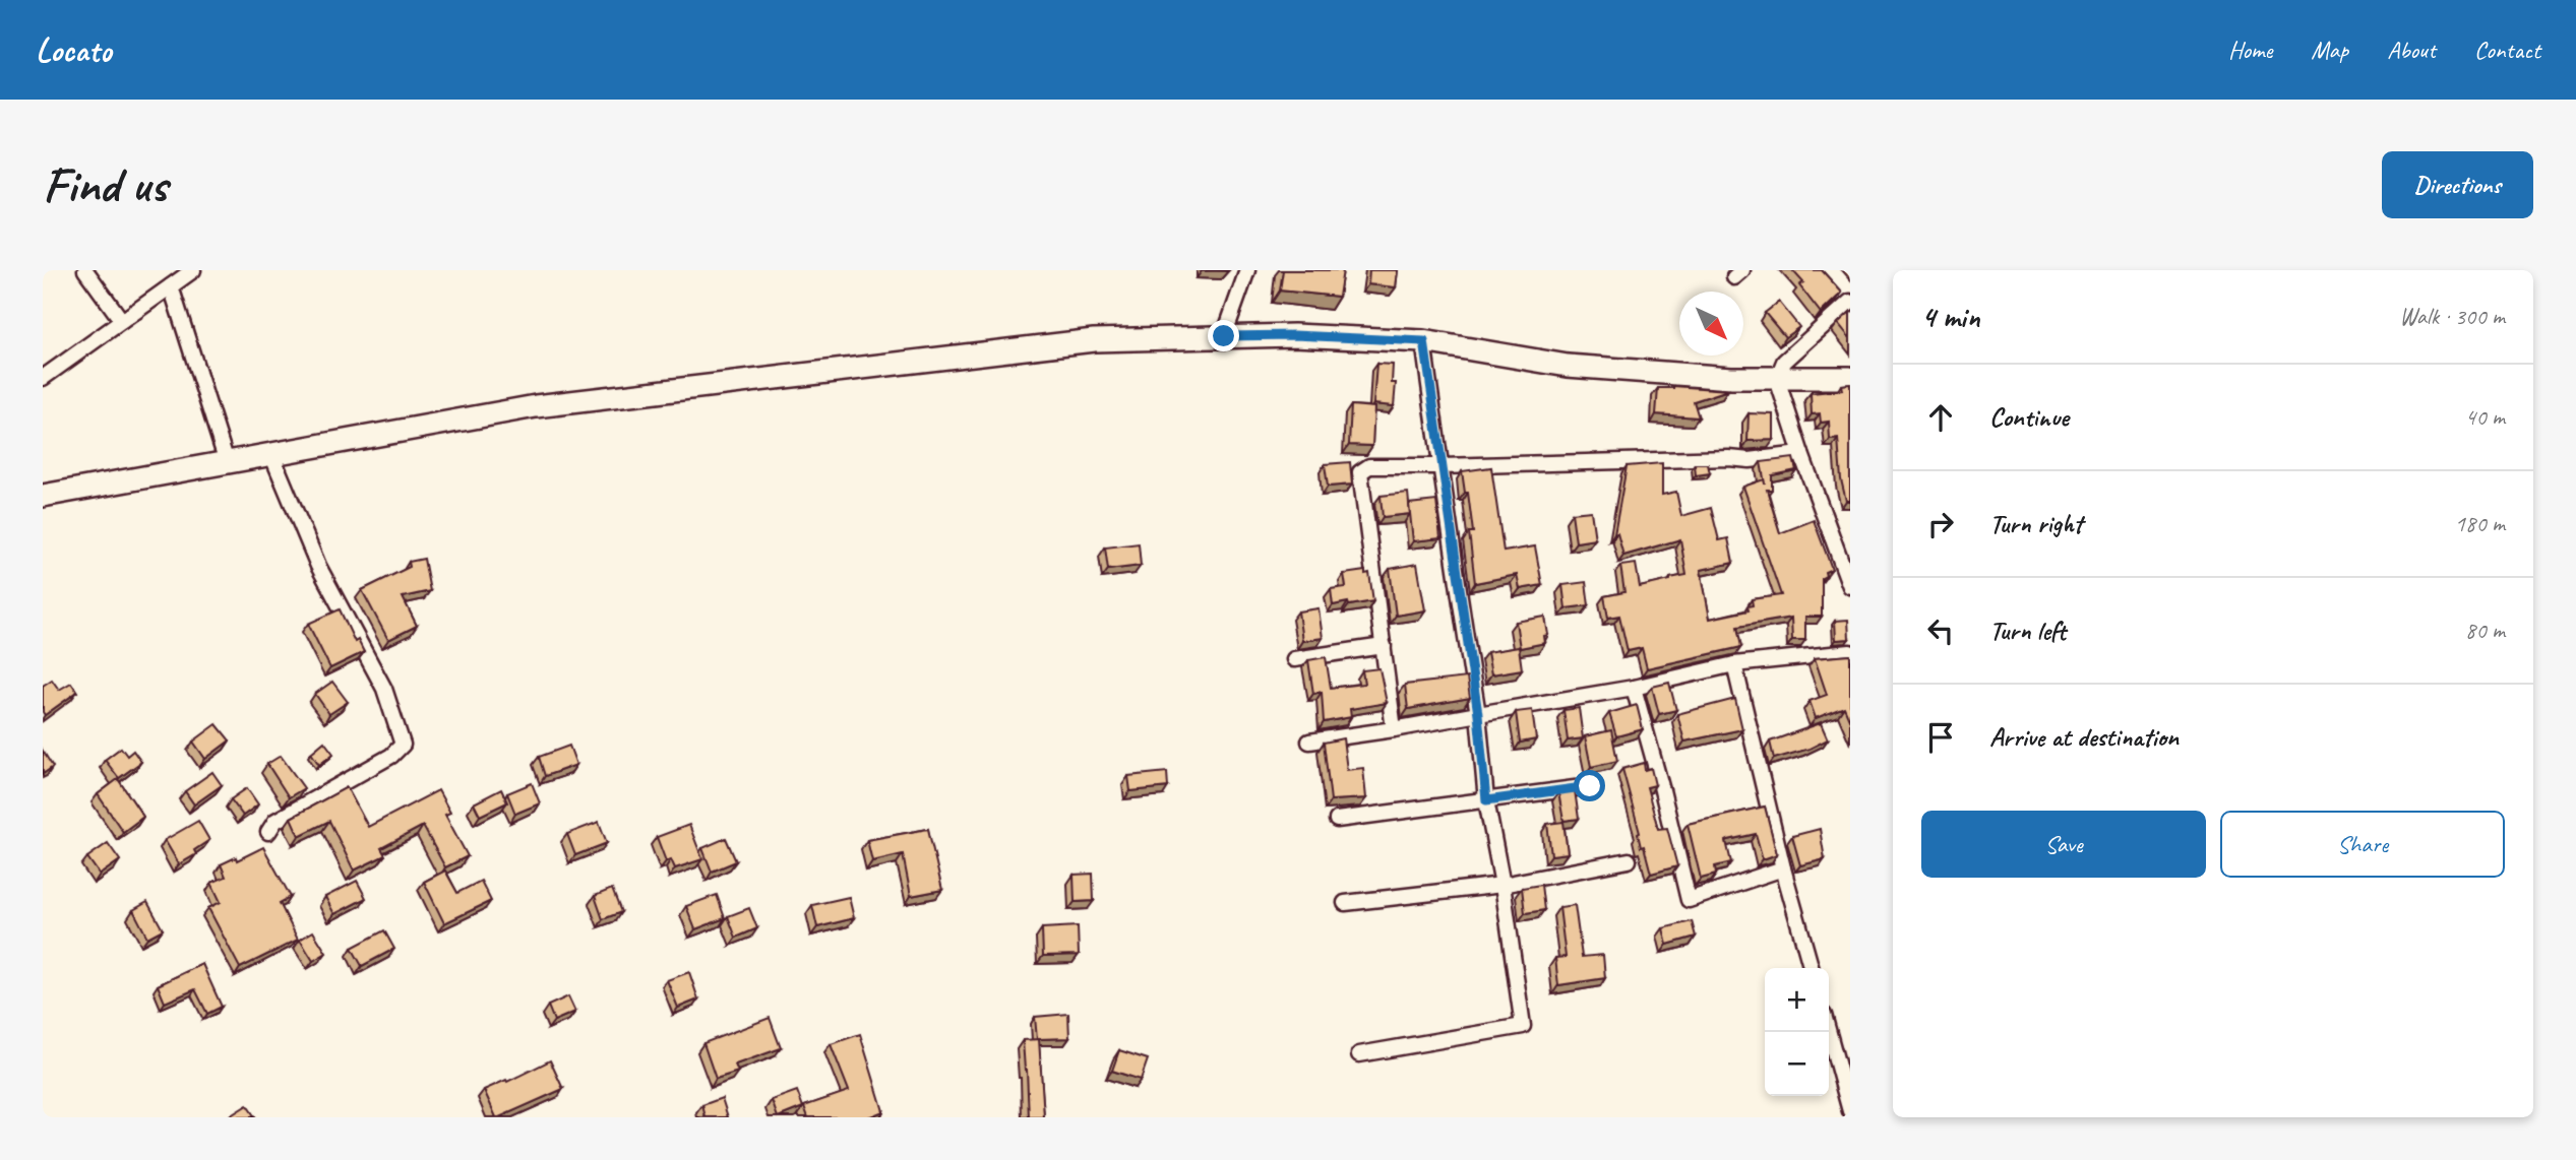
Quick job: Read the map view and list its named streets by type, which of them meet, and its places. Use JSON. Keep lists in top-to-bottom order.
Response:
{
  "north": "bottom right",
  "page": {
    "header": "Locato",
    "nav": [
      "Home",
      "Map",
      "About",
      "Contact"
    ],
    "buttons": [
      "Directions",
      ["Save", "Share"]
    ],
    "title": "Find us",
    "heading": ["4 min", "Walk · 300 m"],
    "list": [
      ["Continue", "40 m"],
      ["Turn right", "180 m"],
      ["Turn left", "80 m"],
      "Arrive at destination"
    ],
    "map_buttons": ["+", "−"]
  }
}
